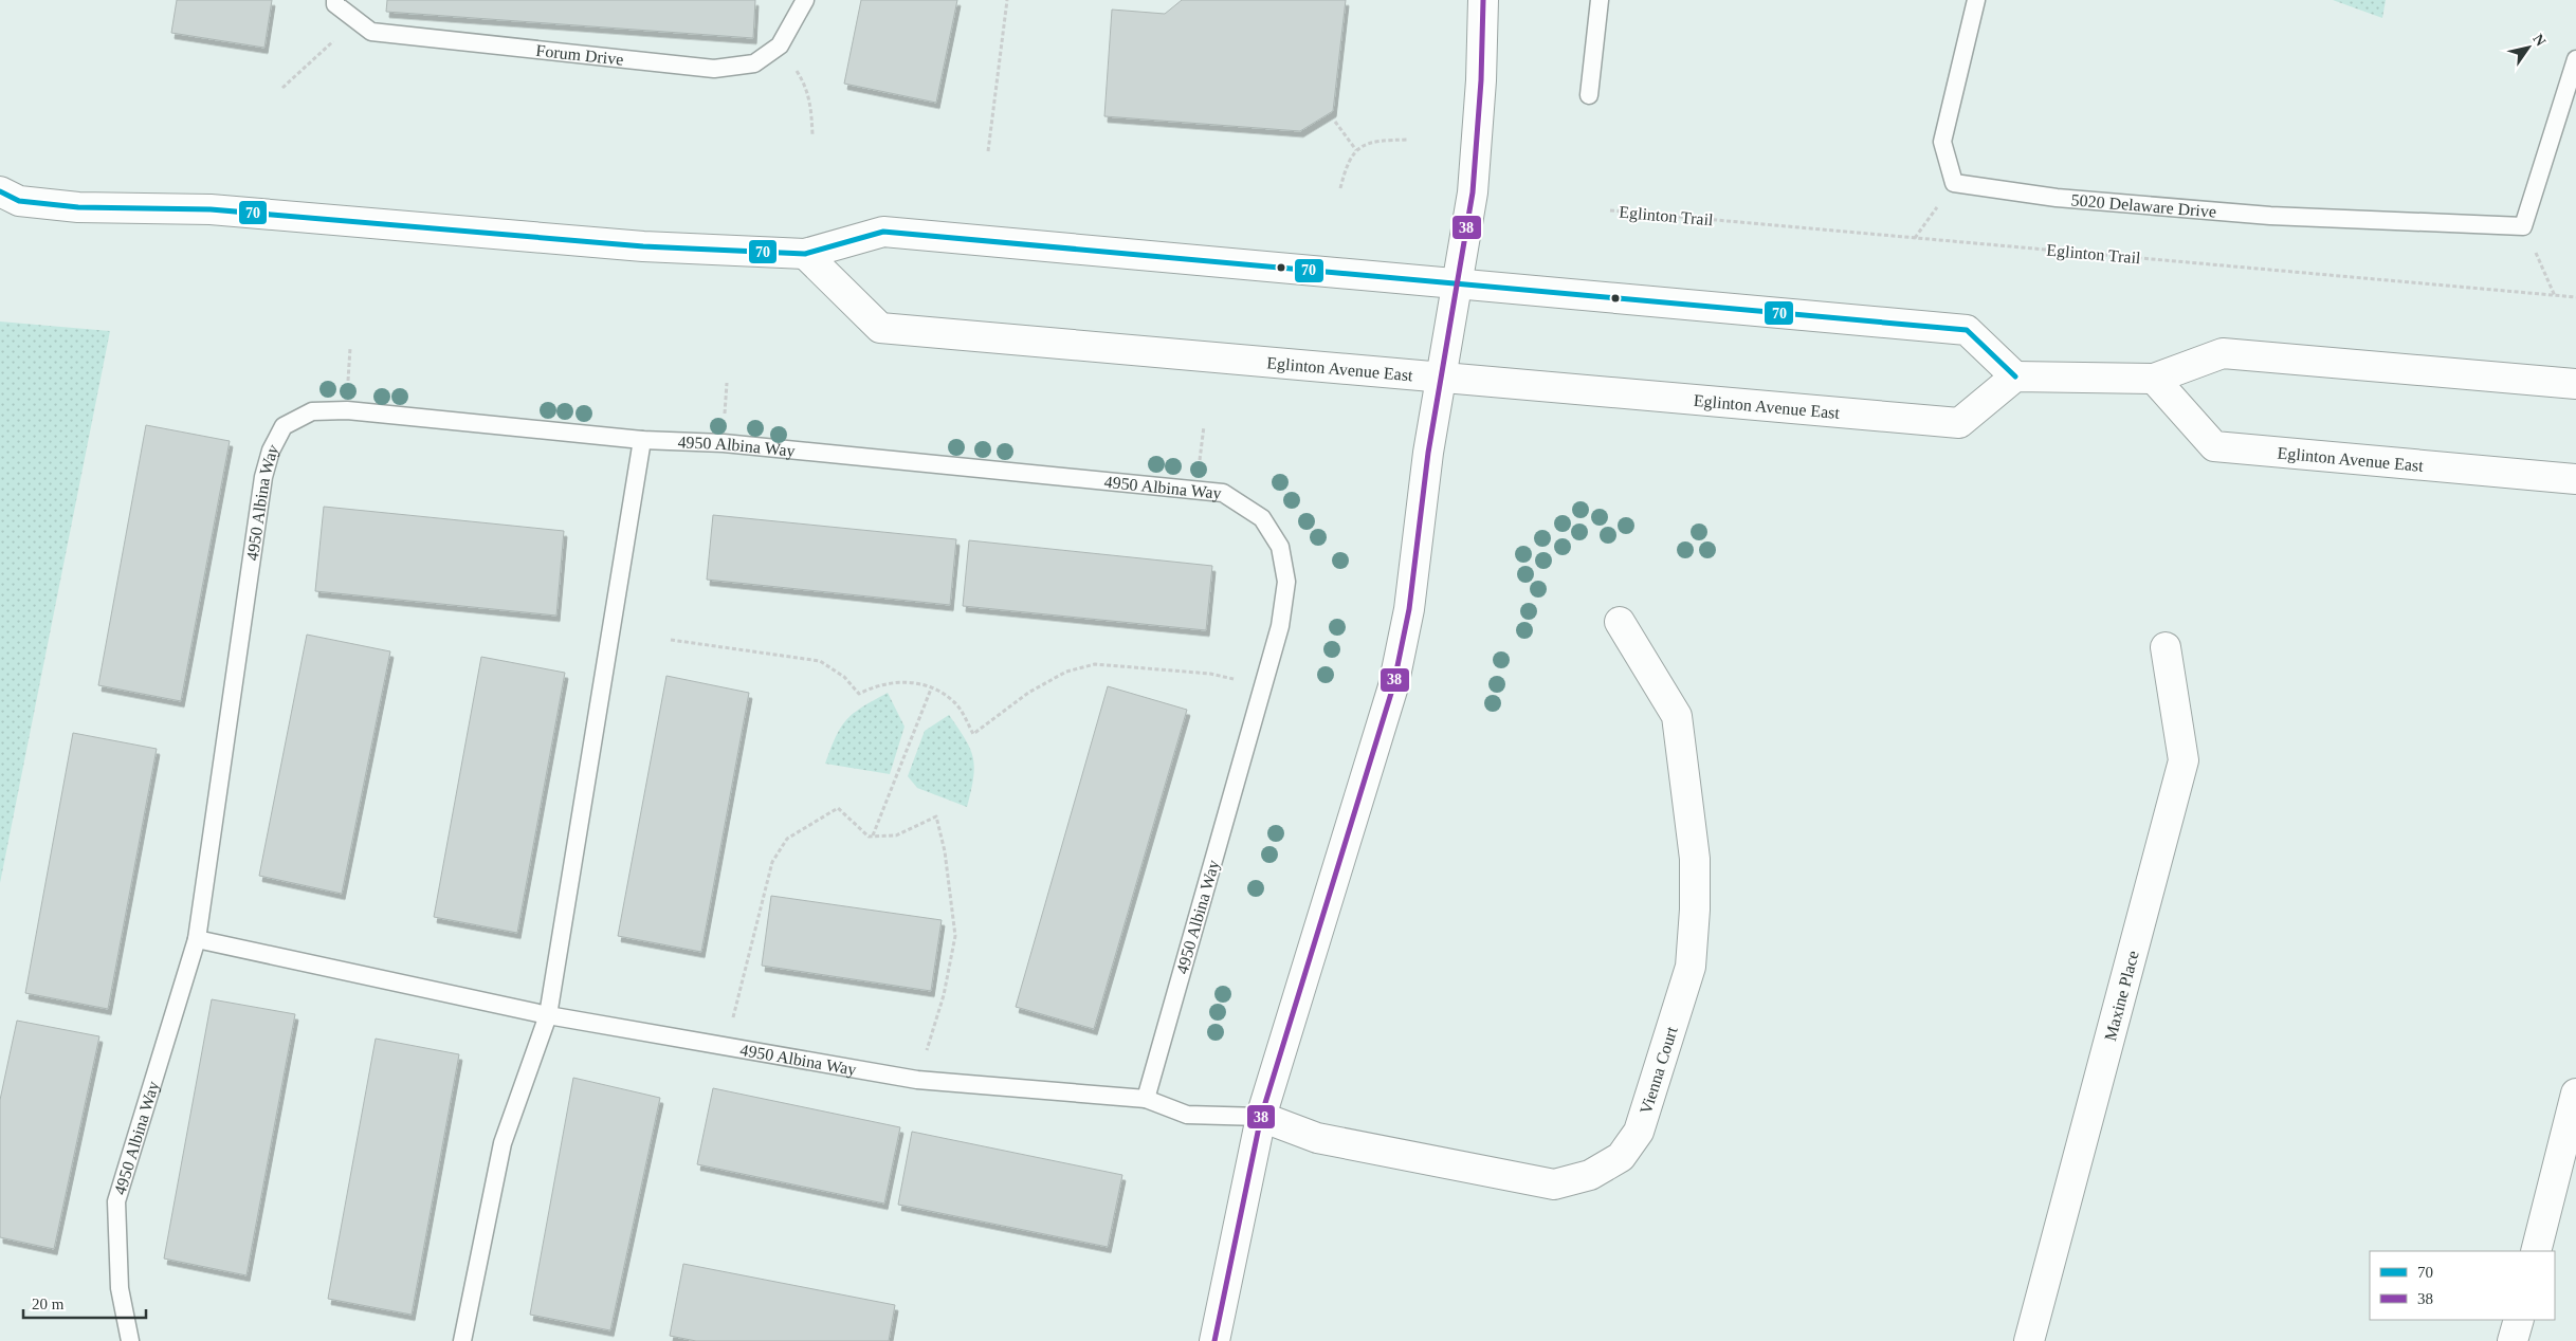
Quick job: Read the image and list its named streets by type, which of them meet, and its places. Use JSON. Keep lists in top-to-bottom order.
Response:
{
  "streets": {
    "main road": ["Eglinton Avenue East", "Maxine Place", "Vienna Court"],
    "lane": ["Forum Drive", "5020 Delaware Drive", "4950 Albina Way"],
    "path": ["Eglinton Trail"]
  },
  "crossings": [
    ["4950 Albina Way", "Vienna Court"]
  ],
  "lines": ["transit line 38", "transit line 70"],
  "legend": ["70", "38"],
  "scale_bar": "20 m",
  "north": "top right"
}
